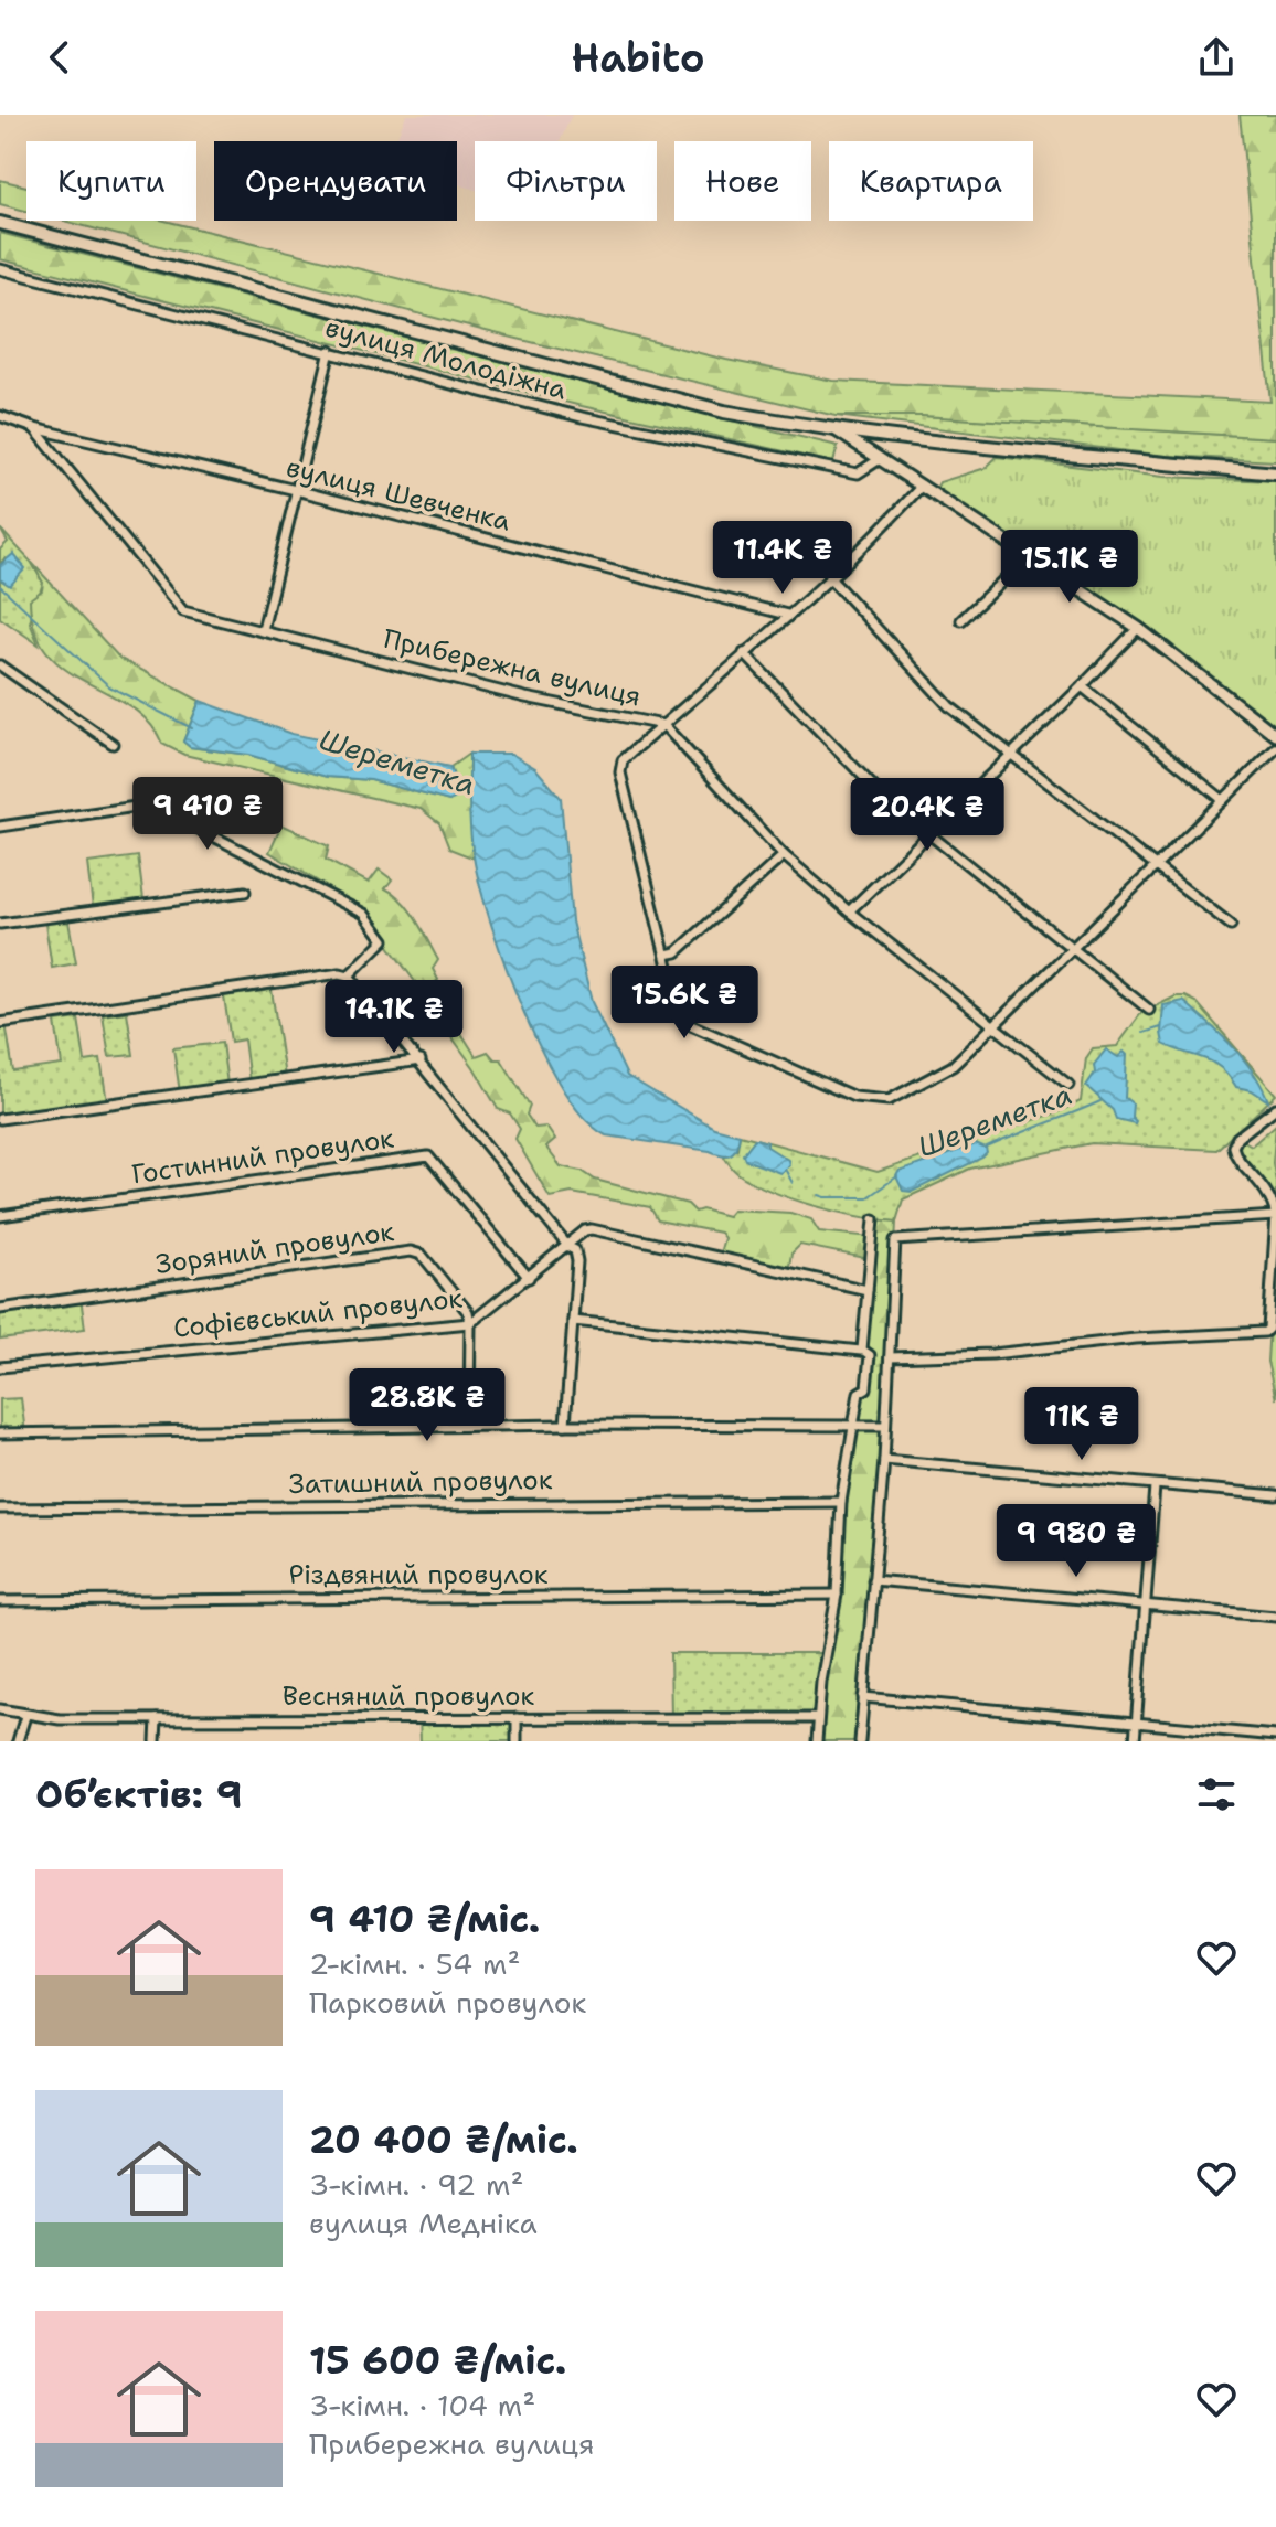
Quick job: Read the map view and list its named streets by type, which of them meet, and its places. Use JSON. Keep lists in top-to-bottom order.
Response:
{
  "streets": {
    "street": [
      "вулиця Молодіжна",
      "вулиця Шевченка",
      "Прибережна вулиця",
      "Гостинний провулок",
      "Зоряний провулок",
      "Софієвський провулок",
      "Затишний провулок",
      "Різдвяний провулок",
      "Весняний провулок"
    ]
  },
  "crossings": [
    ["вулиця Шевченка", "Прибережна вулиця"],
    ["Гостинний провулок", "Софієвський провулок"],
    ["Зоряний провулок", "Софієвський провулок"]
  ],
  "water": ["Шереметка"],
  "page": {
    "header": "Habito",
    "chip": [
      "Купити",
      "Орендувати",
      "Фільтри",
      "Нове",
      "Квартира"
    ],
    "price": [
      "11.4K ₴",
      "15.1K ₴",
      "9 410 ₴",
      "20.4K ₴",
      "15.6K ₴",
      "14.1K ₴",
      "28.8K ₴",
      "11K ₴",
      "9 980 ₴"
    ],
    "heading": "Об’єктів: 9",
    "list": [
      {
        "name": "9 410 ₴/міс.",
        "note": "2-кімн. · 54 m² · Парковий провулок"
      },
      {
        "name": "20 400 ₴/міс.",
        "note": "3-кімн. · 92 m² · вулиця Медніка"
      },
      {
        "name": "15 600 ₴/міс.",
        "note": "3-кімн. · 104 m² · Прибережна вулиця"
      }
    ]
  }
}
